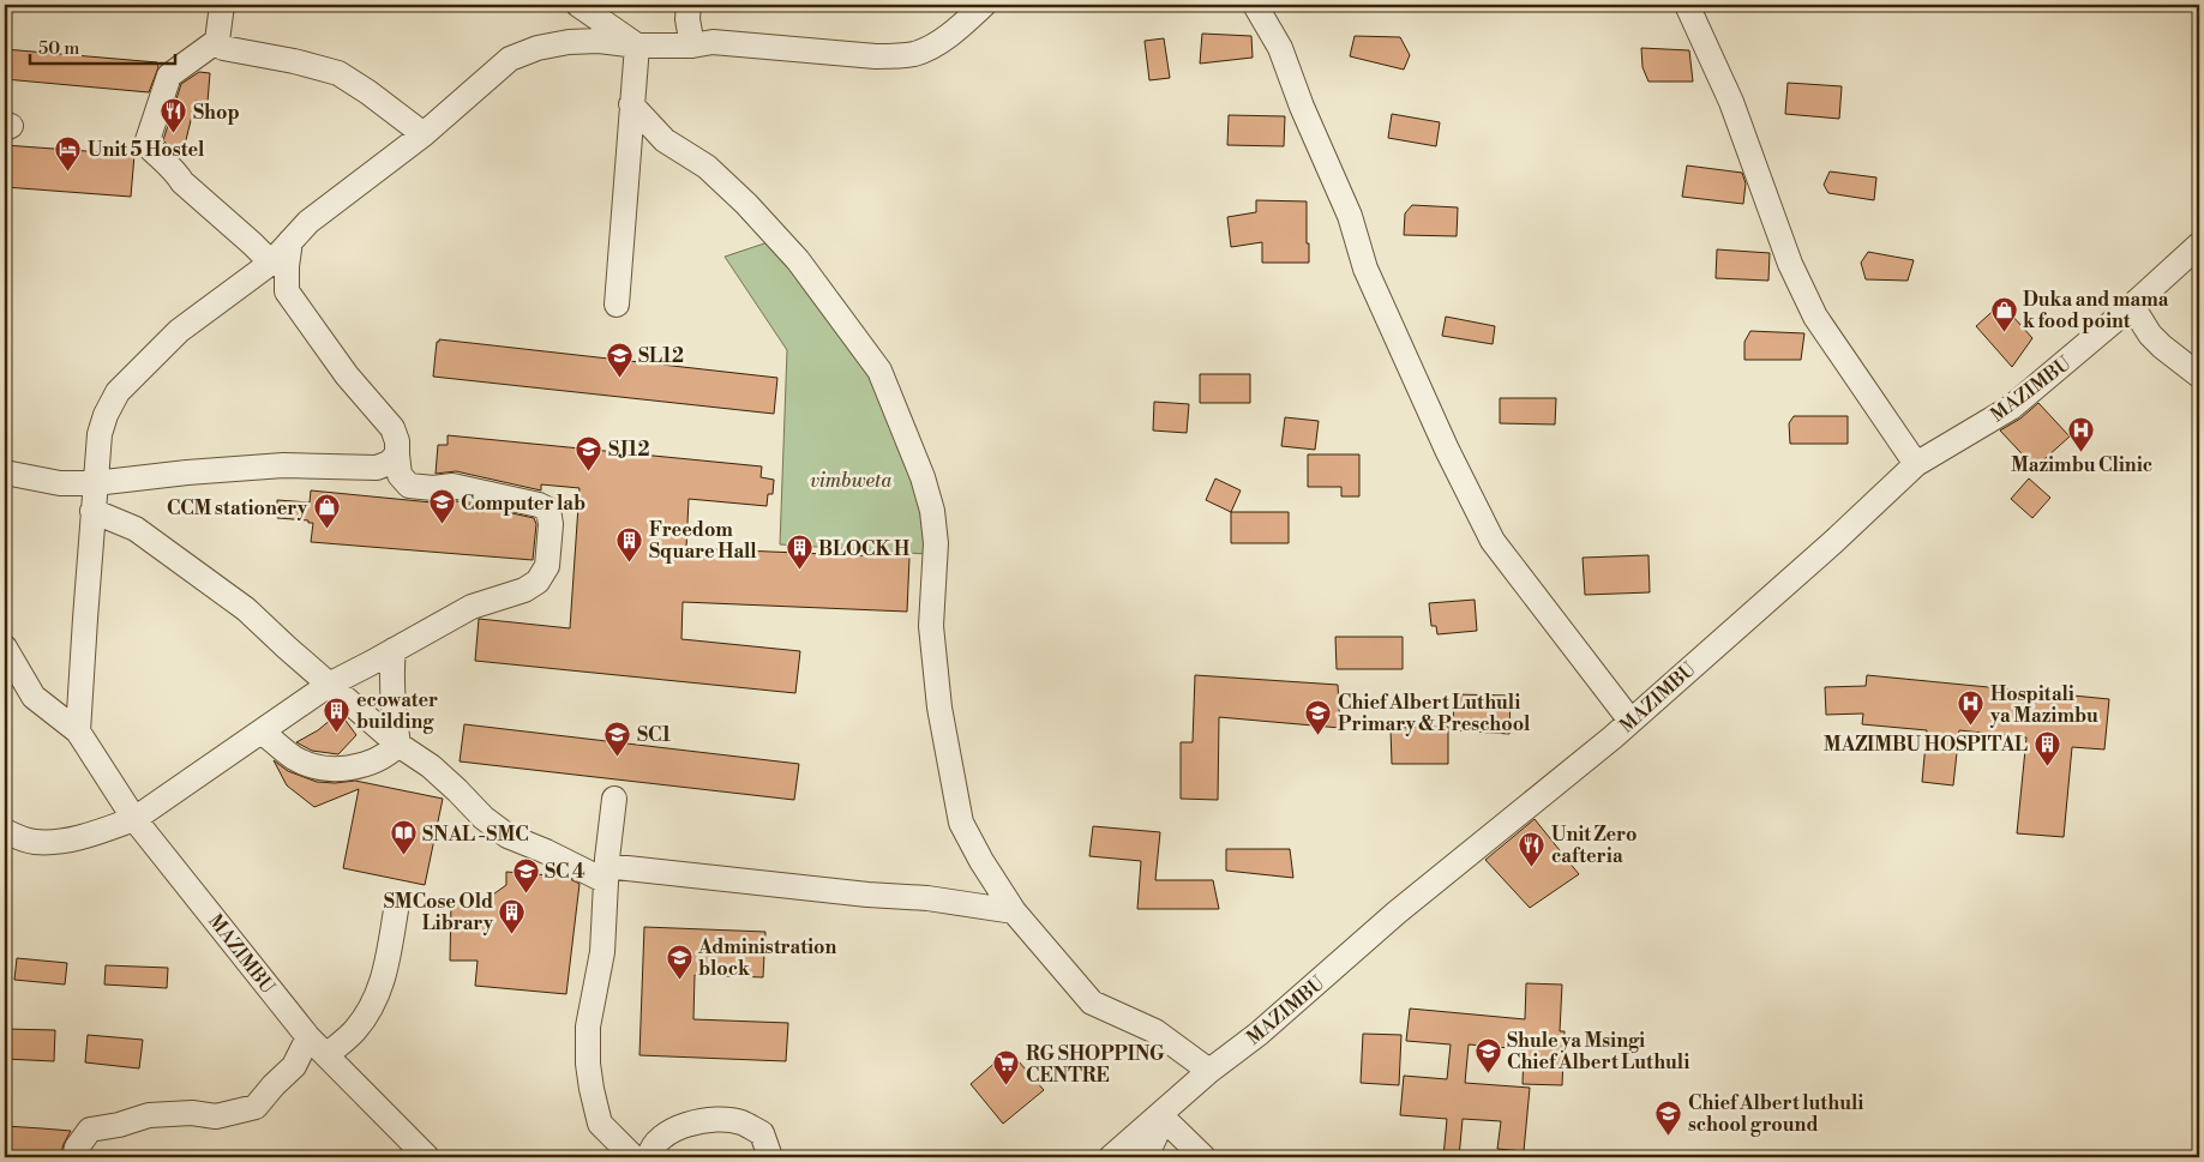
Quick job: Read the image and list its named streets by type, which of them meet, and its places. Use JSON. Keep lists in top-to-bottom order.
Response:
{
  "streets": {
    "street": ["MAZIMBU"]
  },
  "parks": ["vimbweta"],
  "places": {
    "restaurant": ["Shop", "Unit Zero cafteria"],
    "hotel": ["Unit 5 Hostel"],
    "shop": ["Duka and mama k food point", "CCM stationery"],
    "school or university": [
      "SL12",
      "SJ12",
      "Computer lab",
      "Chief Albert Luthuli Primary & Preschool",
      "SC1",
      "SC 4",
      "Administration block",
      "Shule ya Msingi Chief Albert Luthuli",
      "Chief Albert luthuli school ground"
    ],
    "hospital": ["Mazimbu Clinic", "Hospitali ya Mazimbu"],
    "building": [
      "Freedom Square Hall",
      "BLOCK H",
      "ecowater building",
      "MAZIMBU HOSPITAL",
      "SMCose Old Library"
    ],
    "library": ["SNAL -SMC"],
    "supermarket": ["RG SHOPPING CENTRE"]
  },
  "scale_bar": "50 m"
}
